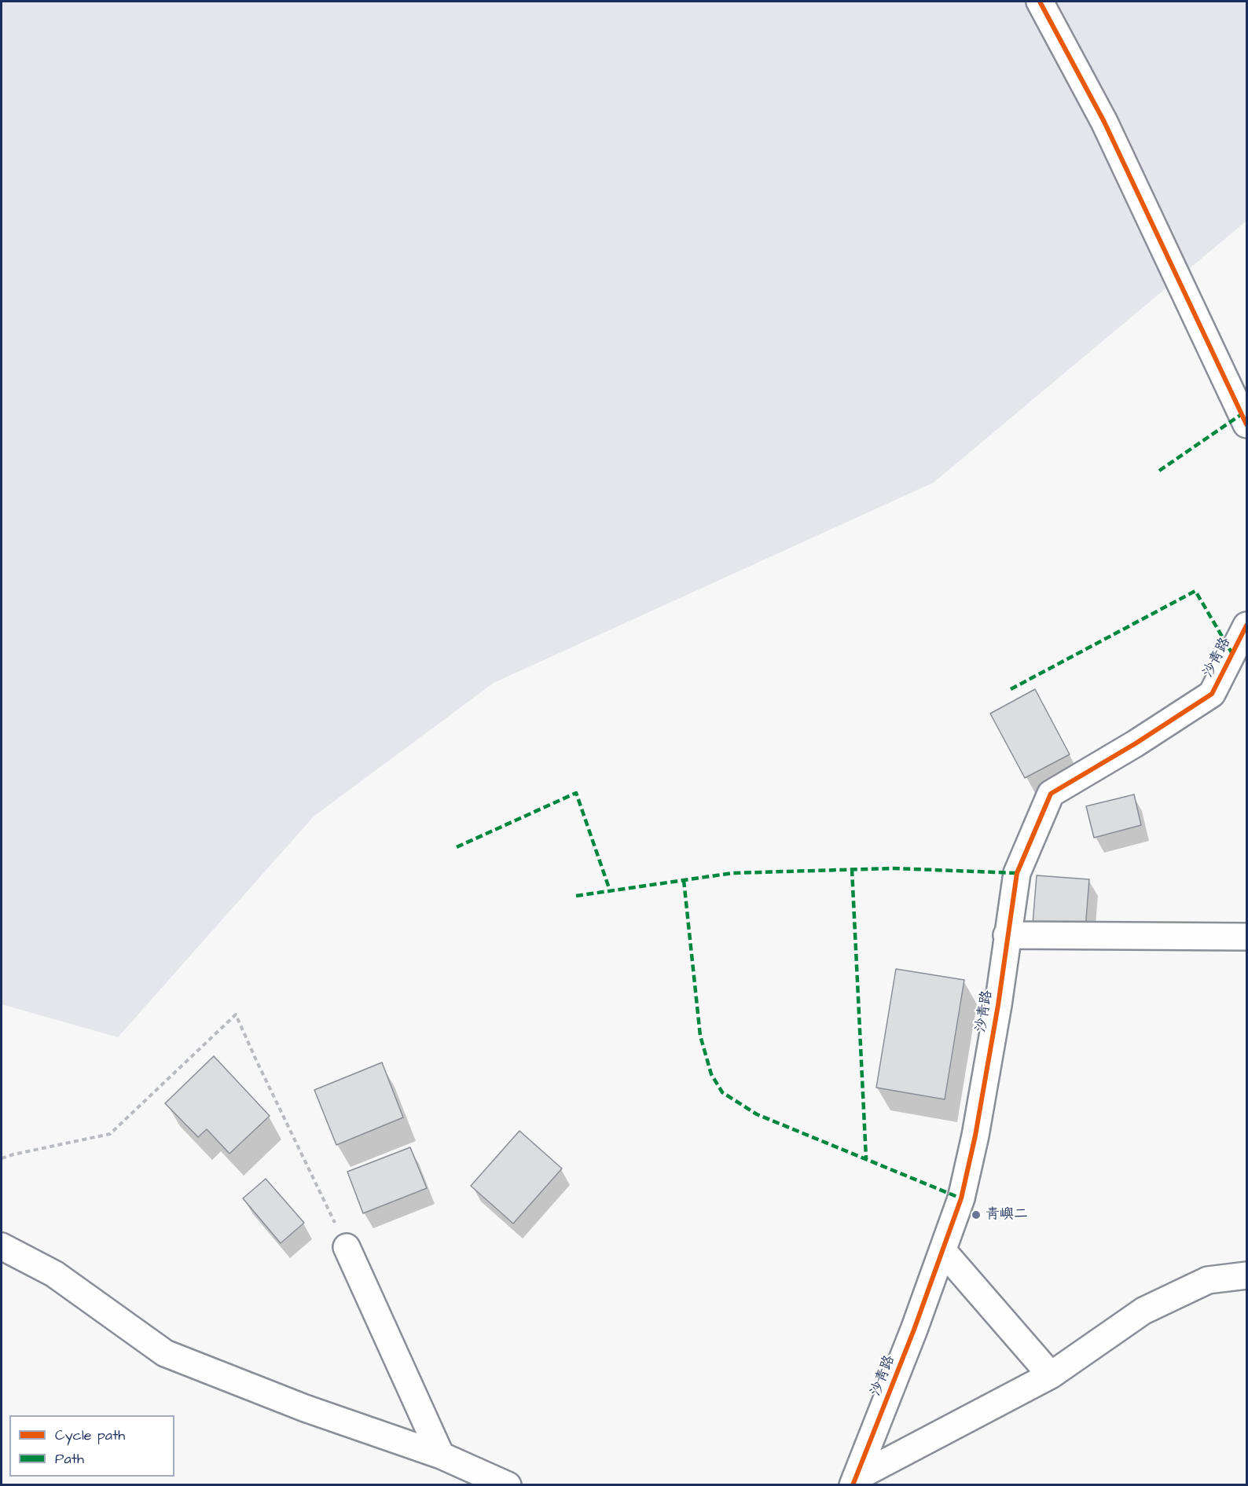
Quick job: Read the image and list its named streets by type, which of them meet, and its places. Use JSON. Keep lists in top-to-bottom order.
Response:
{
  "streets": {
    "street": ["沙青路"]
  },
  "places": ["青嶼二"],
  "legend": ["Cycle path", "Path"]
}
